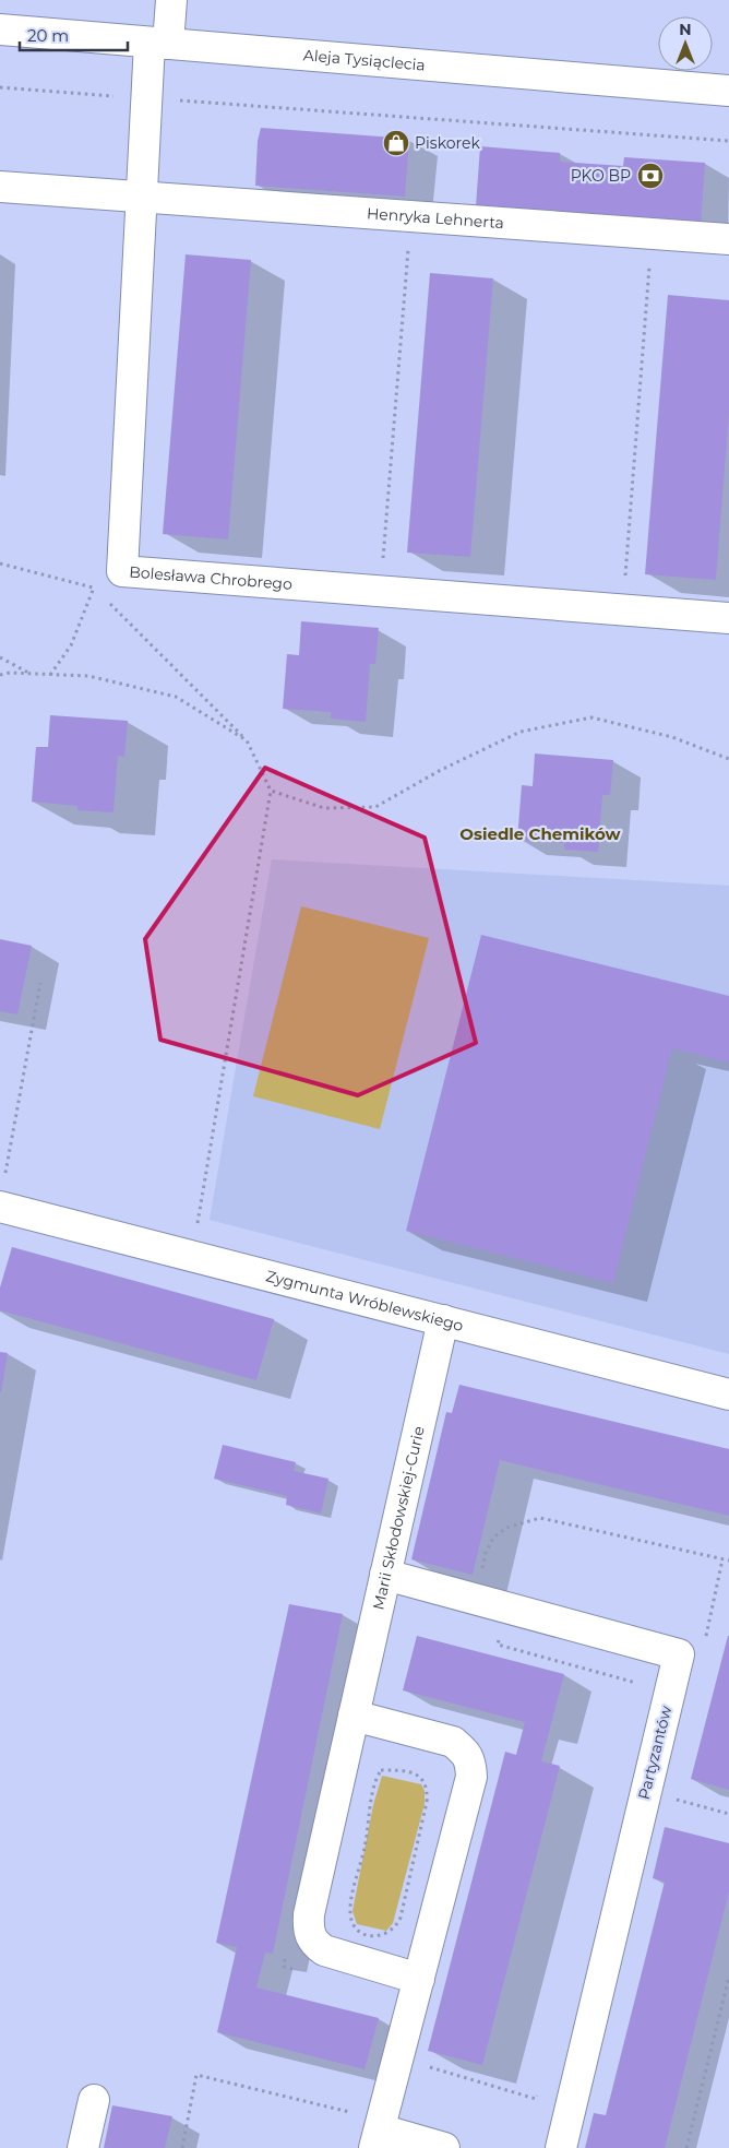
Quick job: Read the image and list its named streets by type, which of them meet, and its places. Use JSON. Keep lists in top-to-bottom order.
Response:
{
  "streets": {
    "street": [
      "Aleja Tysiąclecia",
      "Henryka Lehnerta",
      "Bolesława Chrobrego",
      "Zygmunta Wróblewskiego",
      "Marii Skłodowskiej-Curie",
      "Partyzantów"
    ]
  },
  "crossings": [
    ["Aleja Tysiąclecia", "Bolesława Chrobrego"],
    ["Henryka Lehnerta", "Bolesława Chrobrego"],
    ["Zygmunta Wróblewskiego", "Marii Skłodowskiej-Curie"],
    ["Marii Skłodowskiej-Curie", "Partyzantów"]
  ],
  "districts": ["Osiedle Chemików"],
  "places": {
    "shop": ["Piskorek"],
    "bank": ["PKO BP"]
  },
  "scale_bar": "20 m",
  "north": "top"
}
